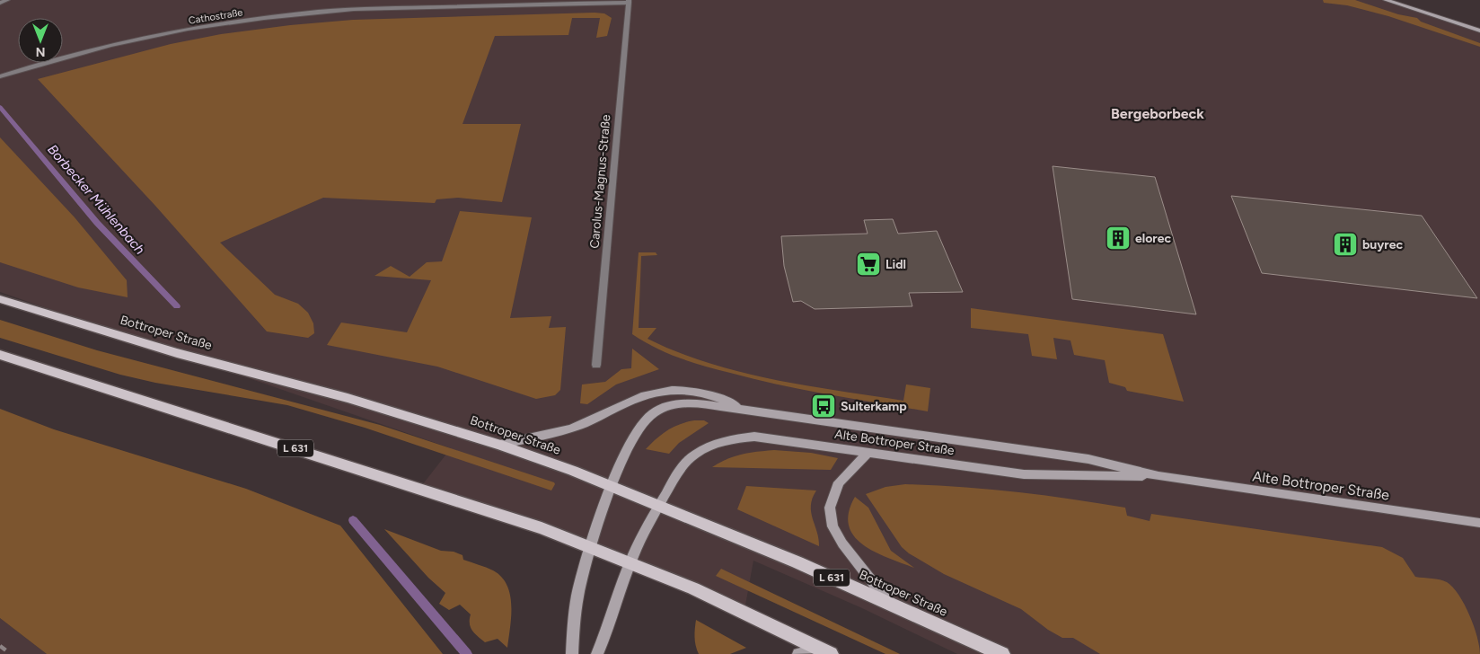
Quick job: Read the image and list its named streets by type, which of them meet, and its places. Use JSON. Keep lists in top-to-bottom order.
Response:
{
  "streets": {
    "main road": ["Bottroper Straße", "L 631"],
    "street": ["Cathostraße", "Carolus-Magnus-Straße", "Alte Bottroper Straße"]
  },
  "crossings": [
    ["Cathostraße", "Carolus-Magnus-Straße"],
    ["Bottroper Straße", "Alte Bottroper Straße"]
  ],
  "districts": ["Bergeborbeck"],
  "water": ["Borbecker Mühlenbach"],
  "places": {
    "building": ["elorec", "buyrec"],
    "supermarket": ["Lidl"],
    "bus stop": ["Sulterkamp"]
  },
  "north": "bottom"
}
